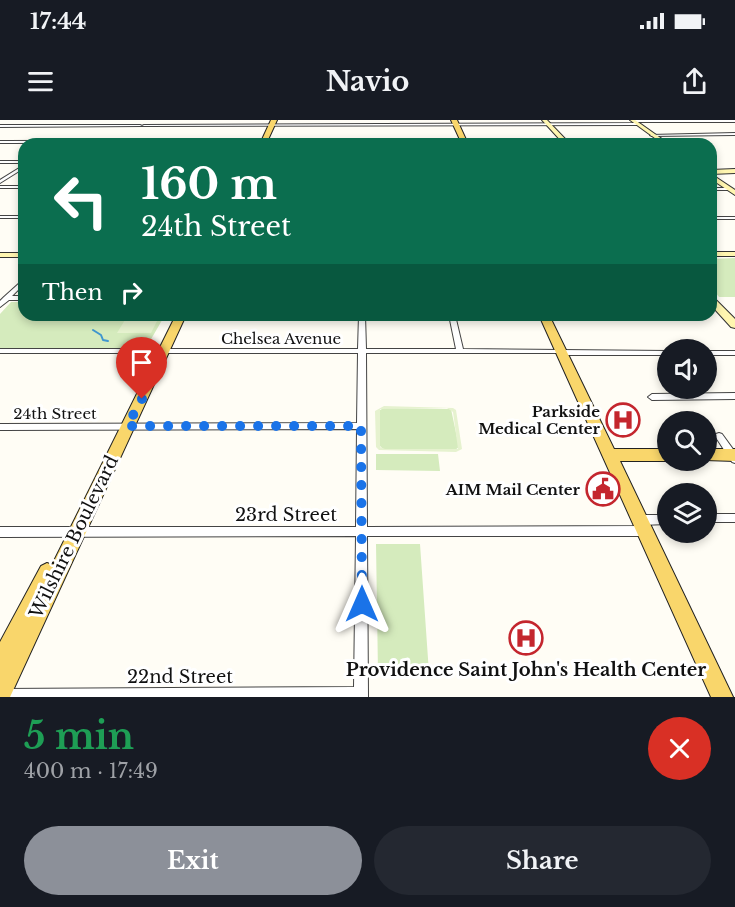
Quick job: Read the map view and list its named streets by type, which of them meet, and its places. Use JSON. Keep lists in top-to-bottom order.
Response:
{
  "streets": {
    "main road": ["Wilshire Boulevard"],
    "street": [
      "Chelsea Avenue",
      "24th Street",
      "23rd Street",
      "22nd Street"
    ]
  },
  "crossings": [
    ["Chelsea Avenue", "Wilshire Boulevard"],
    ["24th Street", "Wilshire Boulevard"],
    ["23rd Street", "Wilshire Boulevard"],
    ["Wilshire Boulevard", "22nd Street"]
  ],
  "places": {
    "hospital": ["Parkside Medical Center", "Providence Saint John's Health Center"],
    "public building": ["AIM Mail Center"]
  },
  "page": {
    "status": "17:44",
    "header": "Navio",
    "turn": ["160 m", "24th Street"],
    "then": "Then",
    "heading": ["5 min", "400 m · 17:49"],
    "buttons": ["Exit", "Share"]
  }
}
